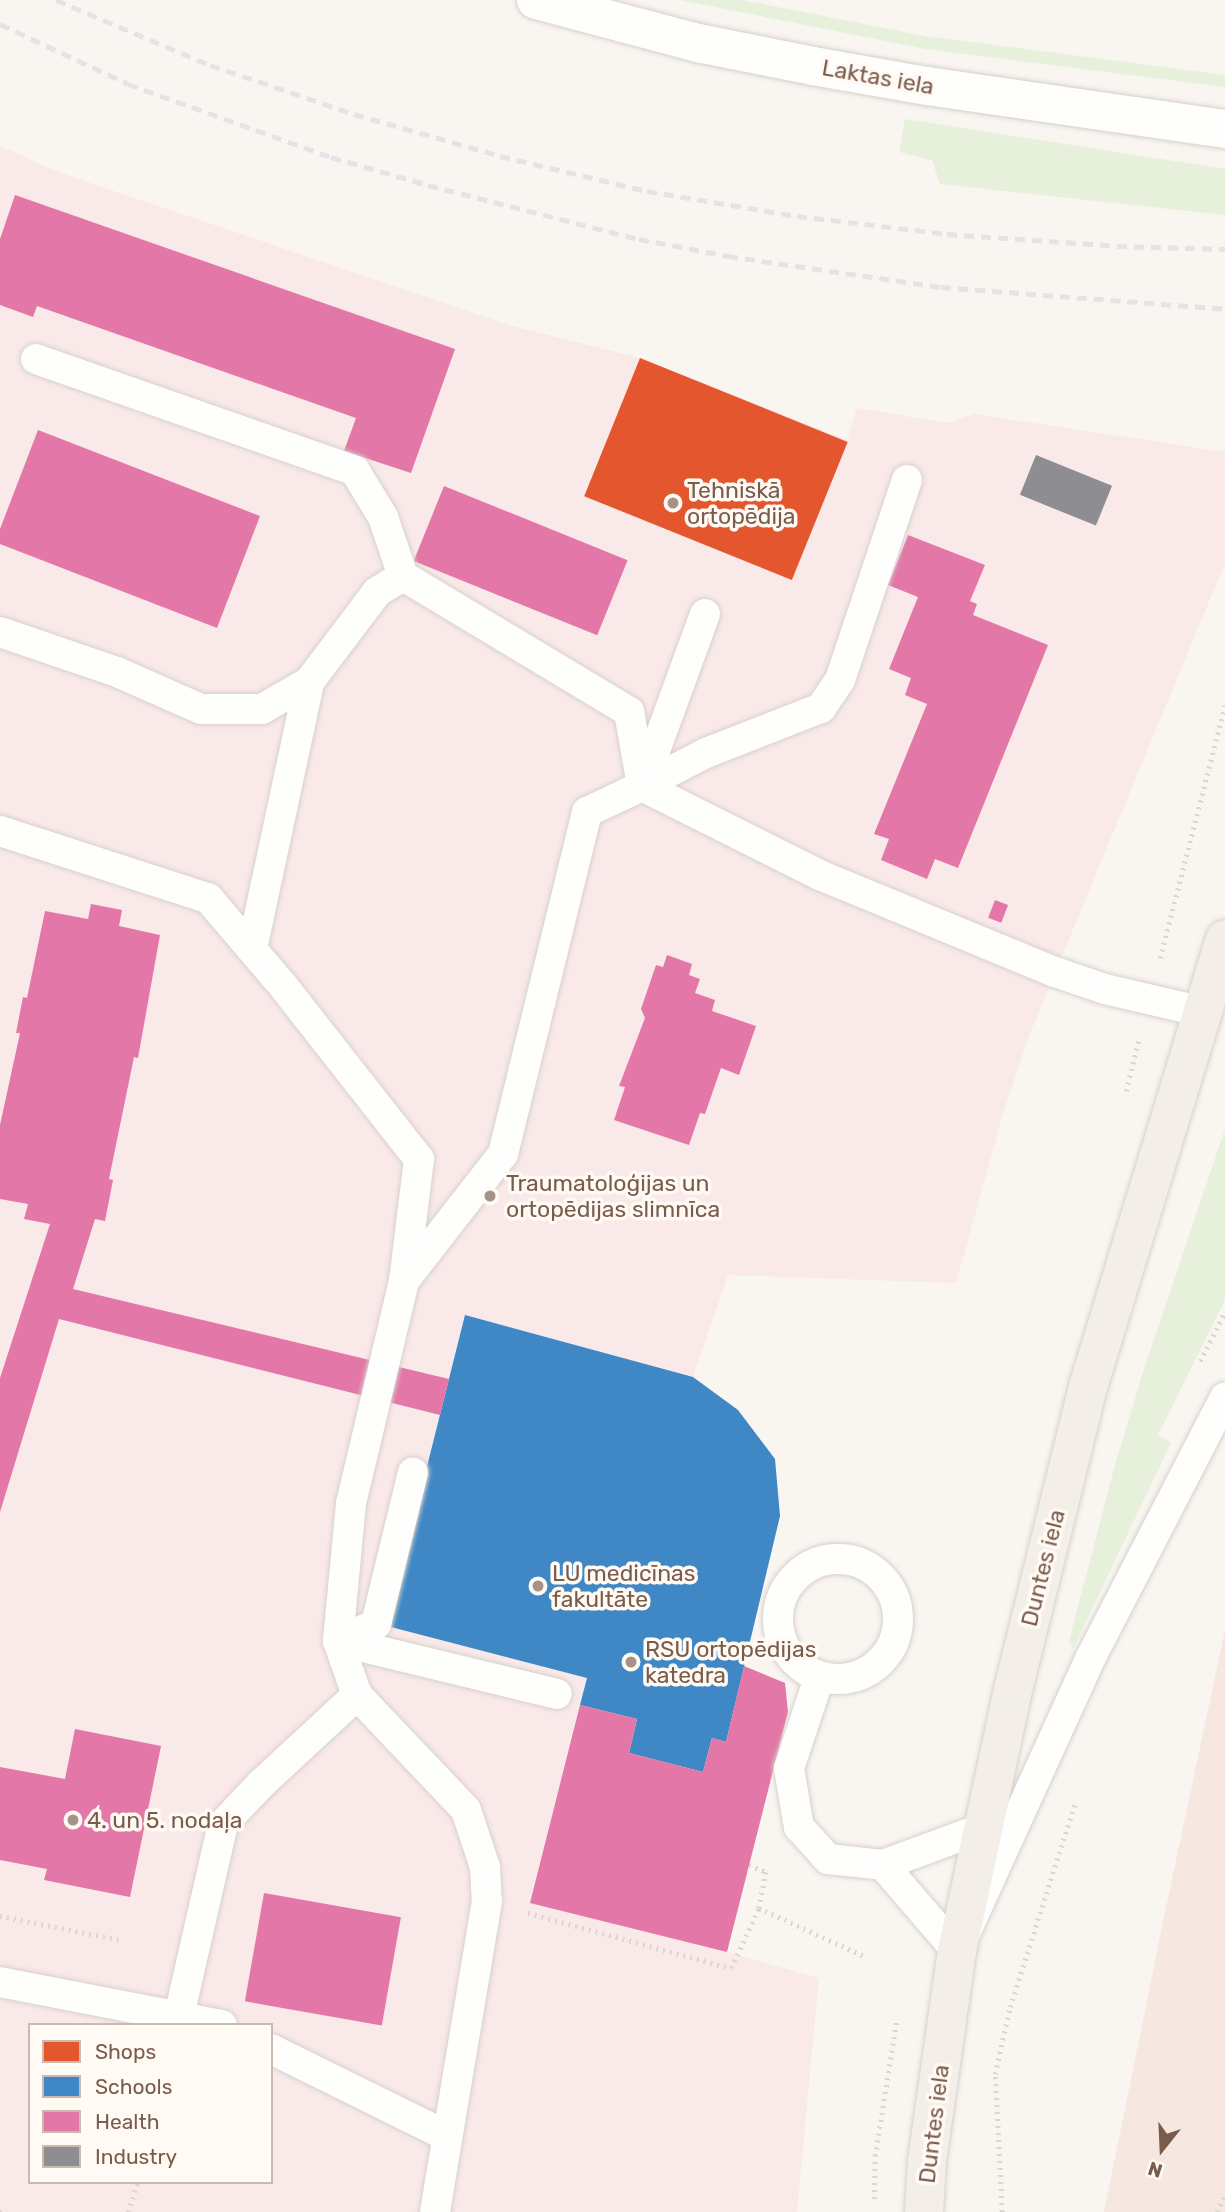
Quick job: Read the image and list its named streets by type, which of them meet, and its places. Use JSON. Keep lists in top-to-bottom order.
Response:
{
  "streets": {
    "main road": ["Duntes iela"],
    "street": ["Laktas iela"]
  },
  "places": [
    "Tehniskā ortopēdija",
    "Traumatoloģijas un ortopēdijas slimnīca",
    "LU medicīnas fakultāte",
    "RSU ortopēdijas katedra",
    "4. un 5. nodaļa"
  ],
  "legend": [
    "Shops",
    "Schools",
    "Health",
    "Industry"
  ],
  "north": "bottom"
}
